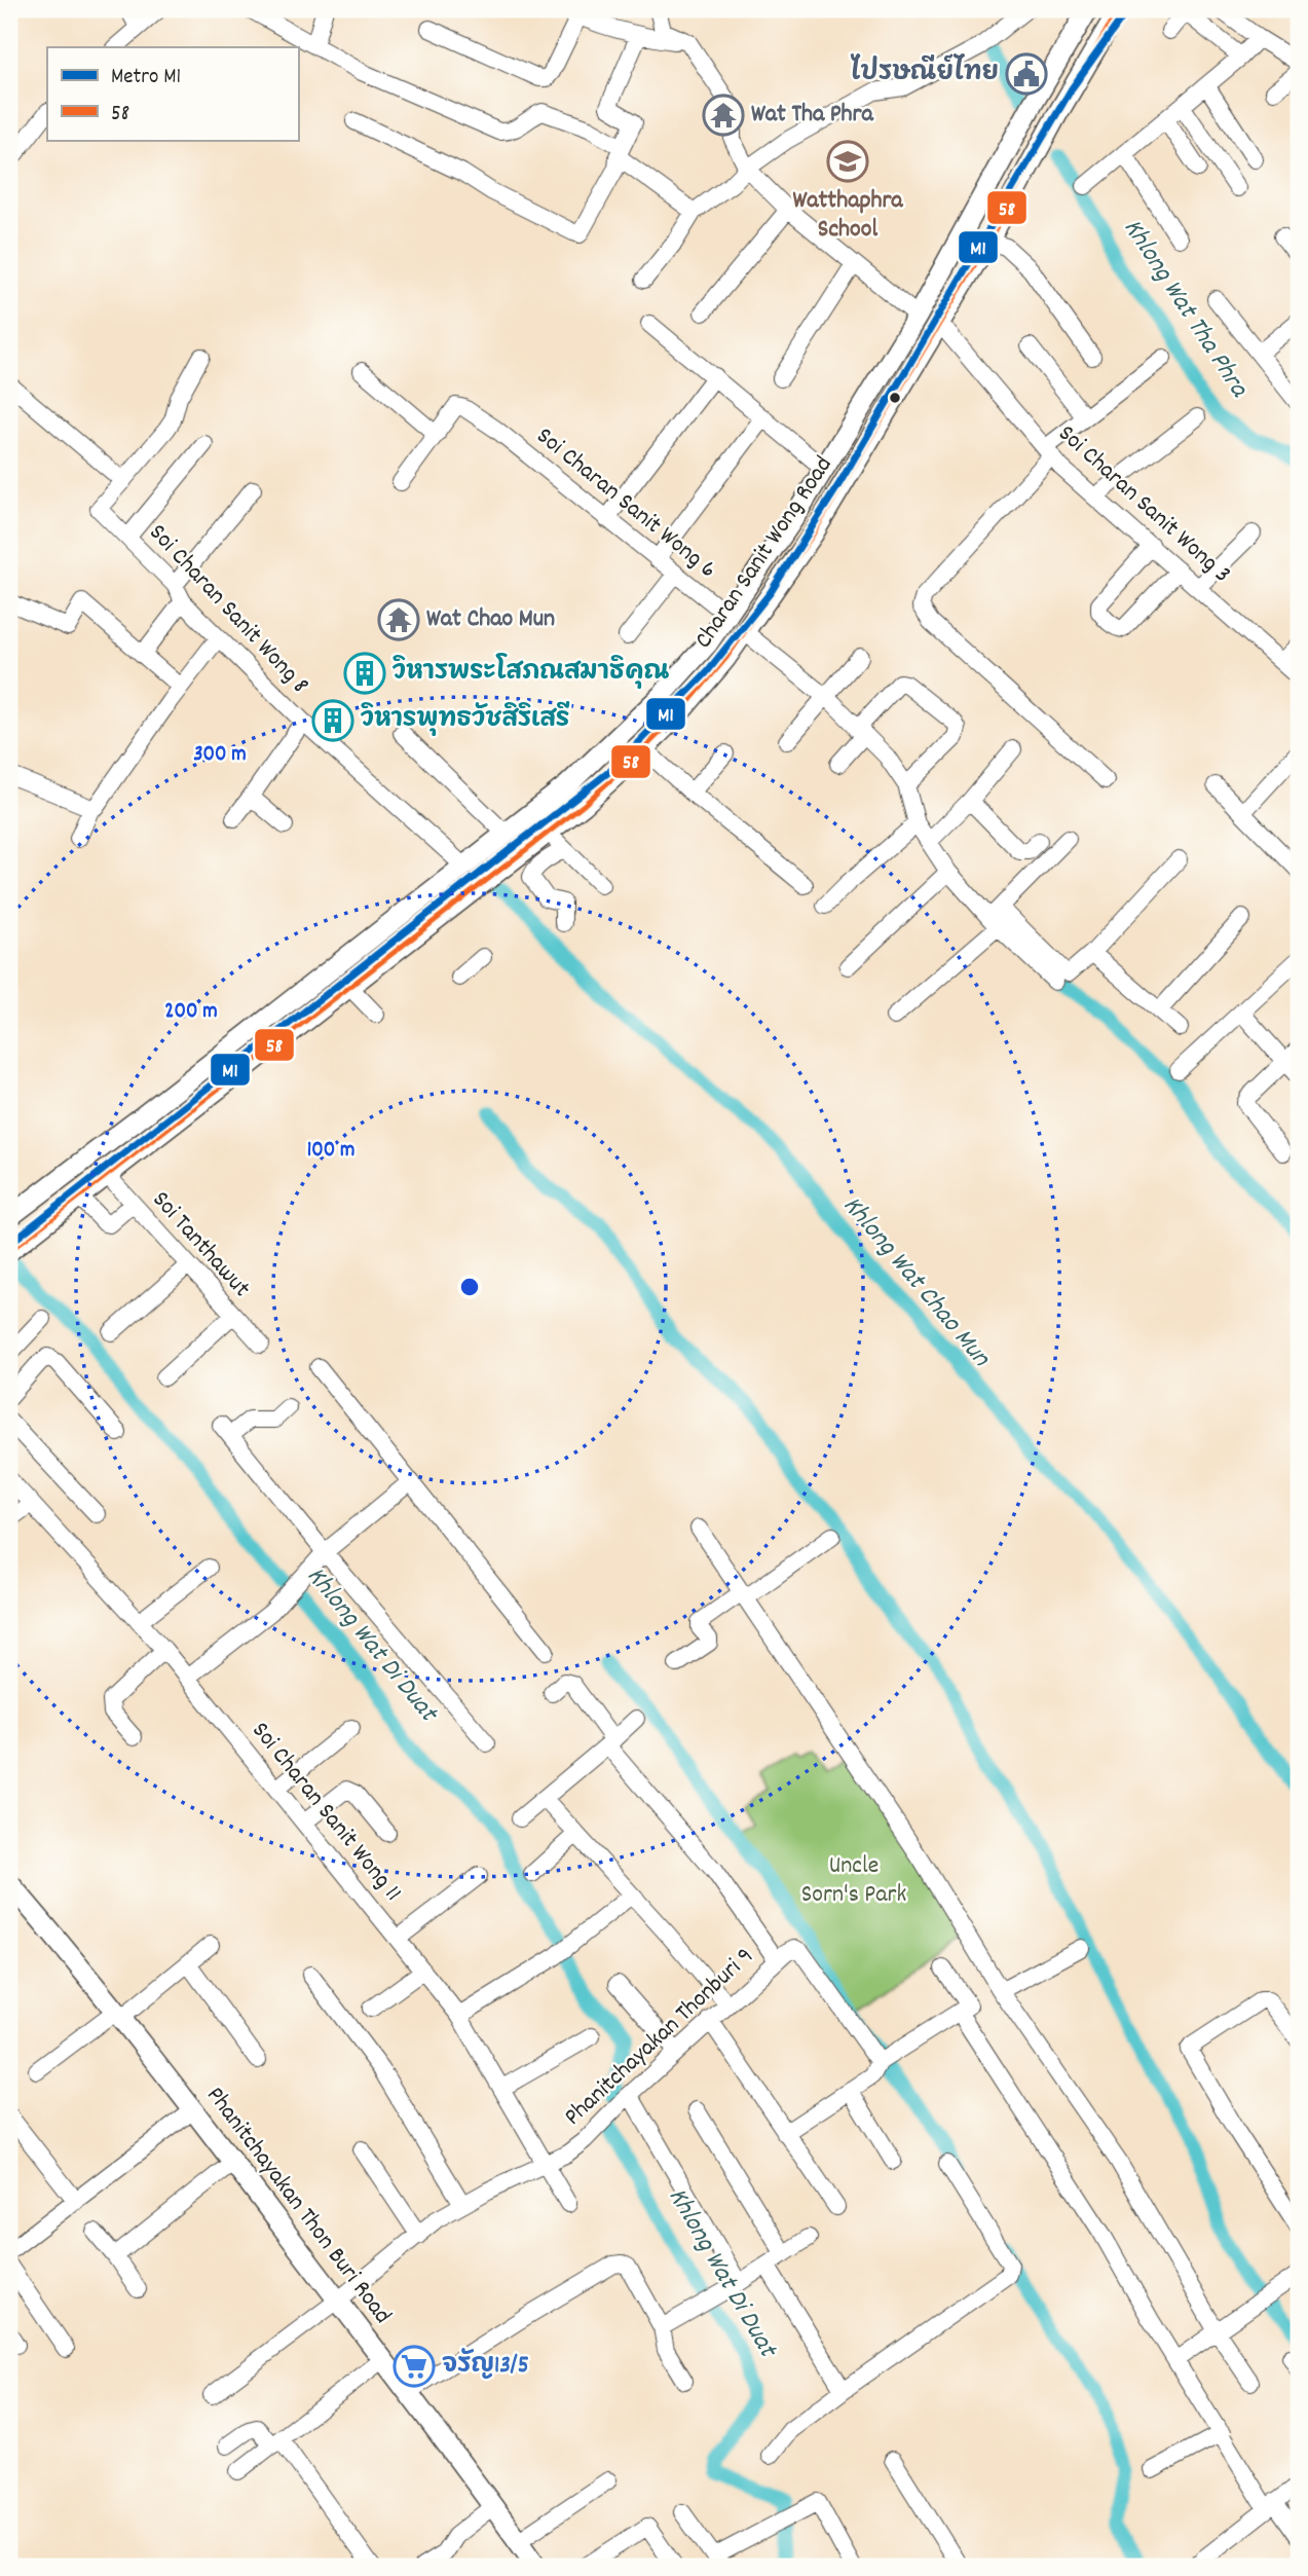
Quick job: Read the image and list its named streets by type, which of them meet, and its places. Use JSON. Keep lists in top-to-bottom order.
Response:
{
  "streets": {
    "main road": ["Charan Sanit Wong Road", "Phanitchayakan Thon Buri Road"],
    "street": [
      "Soi Charan Sanit Wong 6",
      "Soi Charan Sanit Wong 3",
      "Soi Charan Sanit Wong 8",
      "Soi Tanthawut",
      "Soi Charan Sanit Wong 11",
      "Phanitchayakan Thonburi 9"
    ]
  },
  "crossings": [
    ["Soi Charan Sanit Wong 6", "Charan Sanit Wong Road"],
    ["Soi Charan Sanit Wong 3", "Charan Sanit Wong Road"],
    ["Charan Sanit Wong Road", "Soi Charan Sanit Wong 8"],
    ["Charan Sanit Wong Road", "Soi Tanthawut"],
    ["Soi Charan Sanit Wong 11", "Phanitchayakan Thonburi 9"],
    ["Phanitchayakan Thonburi 9", "Phanitchayakan Thon Buri Road"]
  ],
  "water": ["Khlong Wat Tha Phra", "Khlong Wat Chao Mun", "Khlong Wat Di Duat"],
  "parks": ["Uncle Sorn's Park"],
  "places": {
    "public building": ["ไปรษณีย์ไทย"],
    "temple": ["Wat Tha Phra", "Wat Chao Mun"],
    "school or university": ["Watthaphra School"],
    "building": ["วิหารพระโสภณสมาธิคุณ", "วิหารพุทธวัชสิริเสรี"],
    "supermarket": ["จรัญ13/5"]
  },
  "lines": ["metro line M1", "transit line 58"],
  "legend": ["Metro M1", "58"],
  "rings": ["300 m", "200 m", "100 m"]
}
